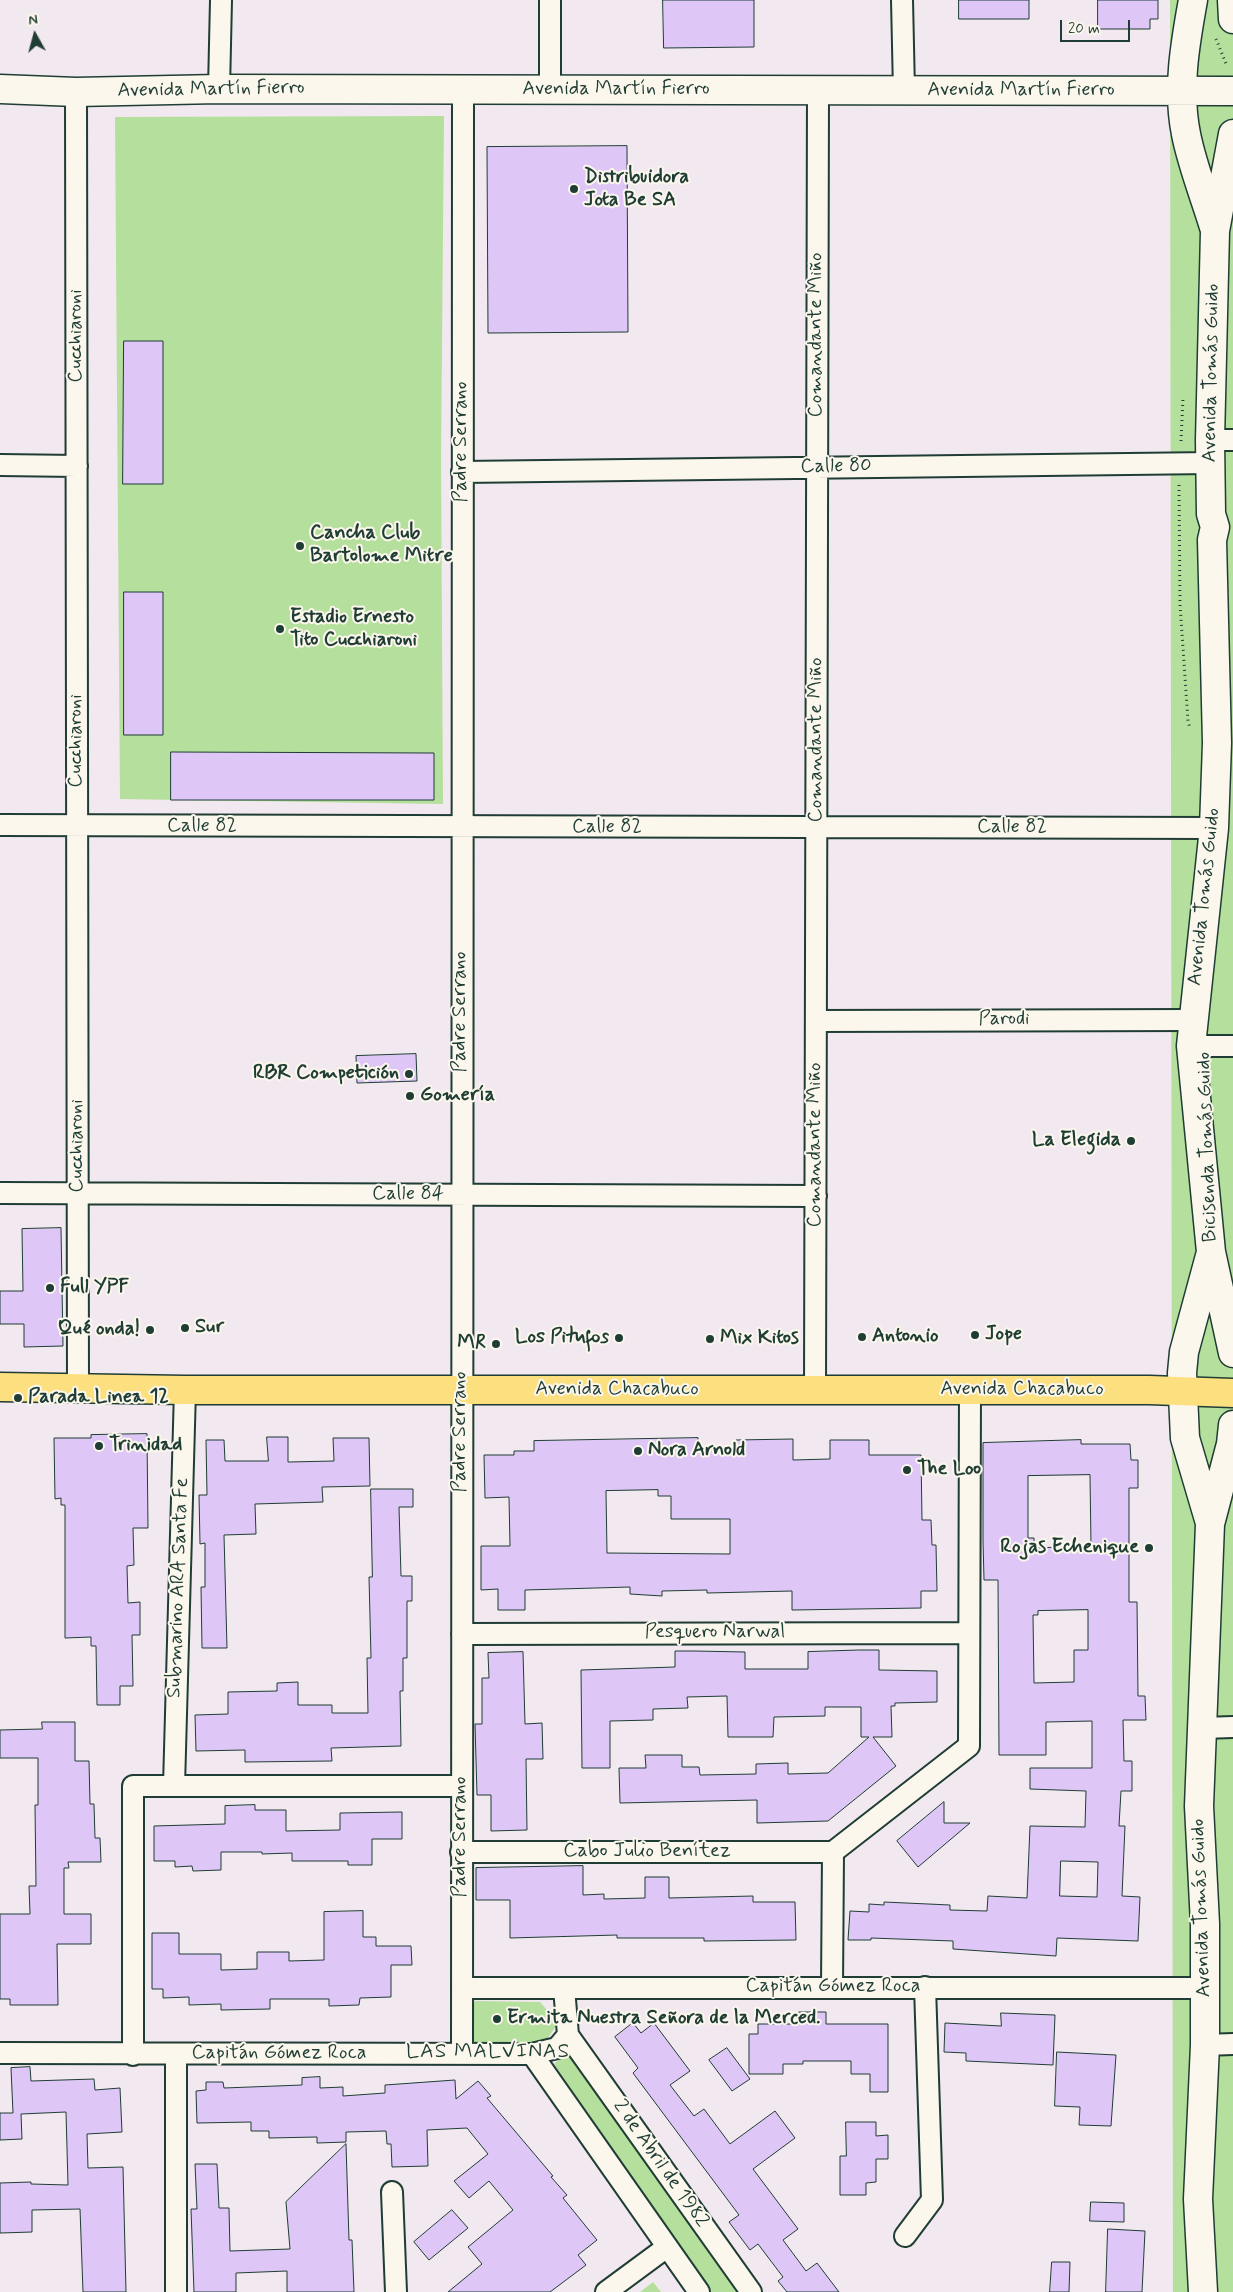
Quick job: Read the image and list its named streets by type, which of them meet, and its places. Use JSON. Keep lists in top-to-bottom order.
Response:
{
  "streets": {
    "main road": ["Avenida Martín Fierro", "Avenida Tomás Guido", "Avenida Chacabuco"],
    "street": [
      "Comandante Miño",
      "Cucchiaroni",
      "Padre Serrano",
      "Calle 80",
      "Calle 82",
      "Parodi",
      "Calle 84",
      "Submarino ARA Santa Fe",
      "Pesquero Narwal",
      "Cabo Julio Benítez",
      "Capitán Gómez Roca",
      "2 de Abril de 1982"
    ]
  },
  "crossings": [
    ["Avenida Martín Fierro", "Comandante Miño"],
    ["Avenida Martín Fierro", "Cucchiaroni"],
    ["Avenida Martín Fierro", "Avenida Tomás Guido"],
    ["Avenida Martín Fierro", "Padre Serrano"],
    ["Comandante Miño", "Calle 80"],
    ["Comandante Miño", "Calle 82"],
    ["Comandante Miño", "Parodi"],
    ["Comandante Miño", "Calle 84"],
    ["Comandante Miño", "Avenida Chacabuco"],
    ["Cucchiaroni", "Calle 82"],
    ["Cucchiaroni", "Calle 84"],
    ["Cucchiaroni", "Avenida Chacabuco"],
    ["Avenida Tomás Guido", "Calle 80"],
    ["Avenida Tomás Guido", "Calle 82"],
    ["Avenida Tomás Guido", "Parodi"],
    ["Avenida Tomás Guido", "Avenida Chacabuco"],
    ["Avenida Tomás Guido", "Capitán Gómez Roca"],
    ["Padre Serrano", "Calle 80"],
    ["Padre Serrano", "Calle 82"],
    ["Padre Serrano", "Calle 84"],
    ["Padre Serrano", "Avenida Chacabuco"],
    ["Padre Serrano", "Pesquero Narwal"],
    ["Padre Serrano", "Cabo Julio Benítez"],
    ["Padre Serrano", "Capitán Gómez Roca"],
    ["Avenida Chacabuco", "Submarino ARA Santa Fe"],
    ["Capitán Gómez Roca", "2 de Abril de 1982"]
  ],
  "districts": ["LAS MALVINAS"],
  "places": [
    "Distribuidora Jota Be SA",
    "Cancha Club Bartolome Mitre",
    "Estadio Ernesto Tito Cucchiaroni",
    "RBR Competición",
    "Gomería",
    "La Elegida",
    "Full YPF",
    "Sur",
    "Qué onda!",
    "Jope",
    "Antonio",
    "Los Pitufos",
    "Mix Kitos",
    "MR",
    "Parada Linea 12",
    "Trinidad",
    "Nora Arnold",
    "The Loo",
    "Rojas Echenique",
    "Ermita Nuestra Señora de la Merced."
  ],
  "scale_bar": "20 m",
  "north": "top"
}
